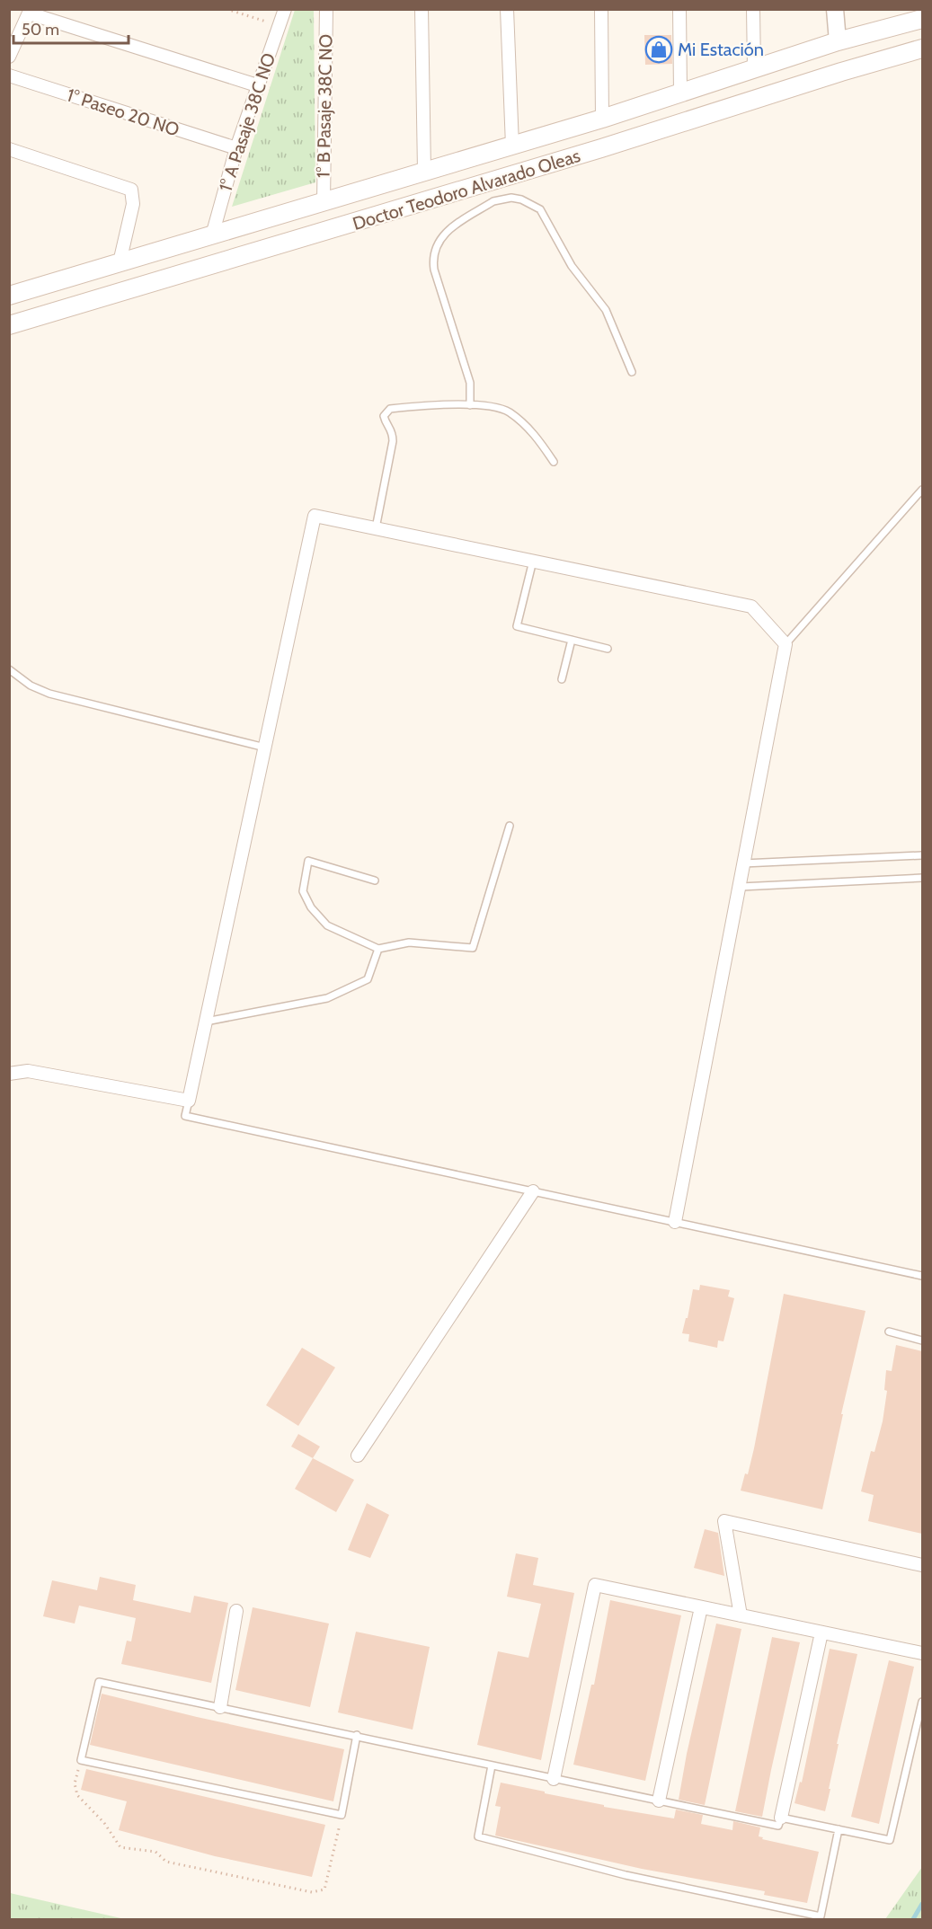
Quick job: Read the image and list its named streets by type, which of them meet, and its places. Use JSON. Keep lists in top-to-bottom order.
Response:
{
  "streets": {
    "main road": ["Doctor Teodoro Alvarado Oleas"],
    "street": ["1° B Pasaje 38C NO", "1° Paseo 20 NO", "1° A Pasaje 38C NO"]
  },
  "crossings": [
    ["1° B Pasaje 38C NO", "Doctor Teodoro Alvarado Oleas"],
    ["1° Paseo 20 NO", "1° A Pasaje 38C NO"],
    ["1° A Pasaje 38C NO", "Doctor Teodoro Alvarado Oleas"]
  ],
  "places": {
    "shop": ["Mi Estación"]
  },
  "scale_bar": "50 m"
}
